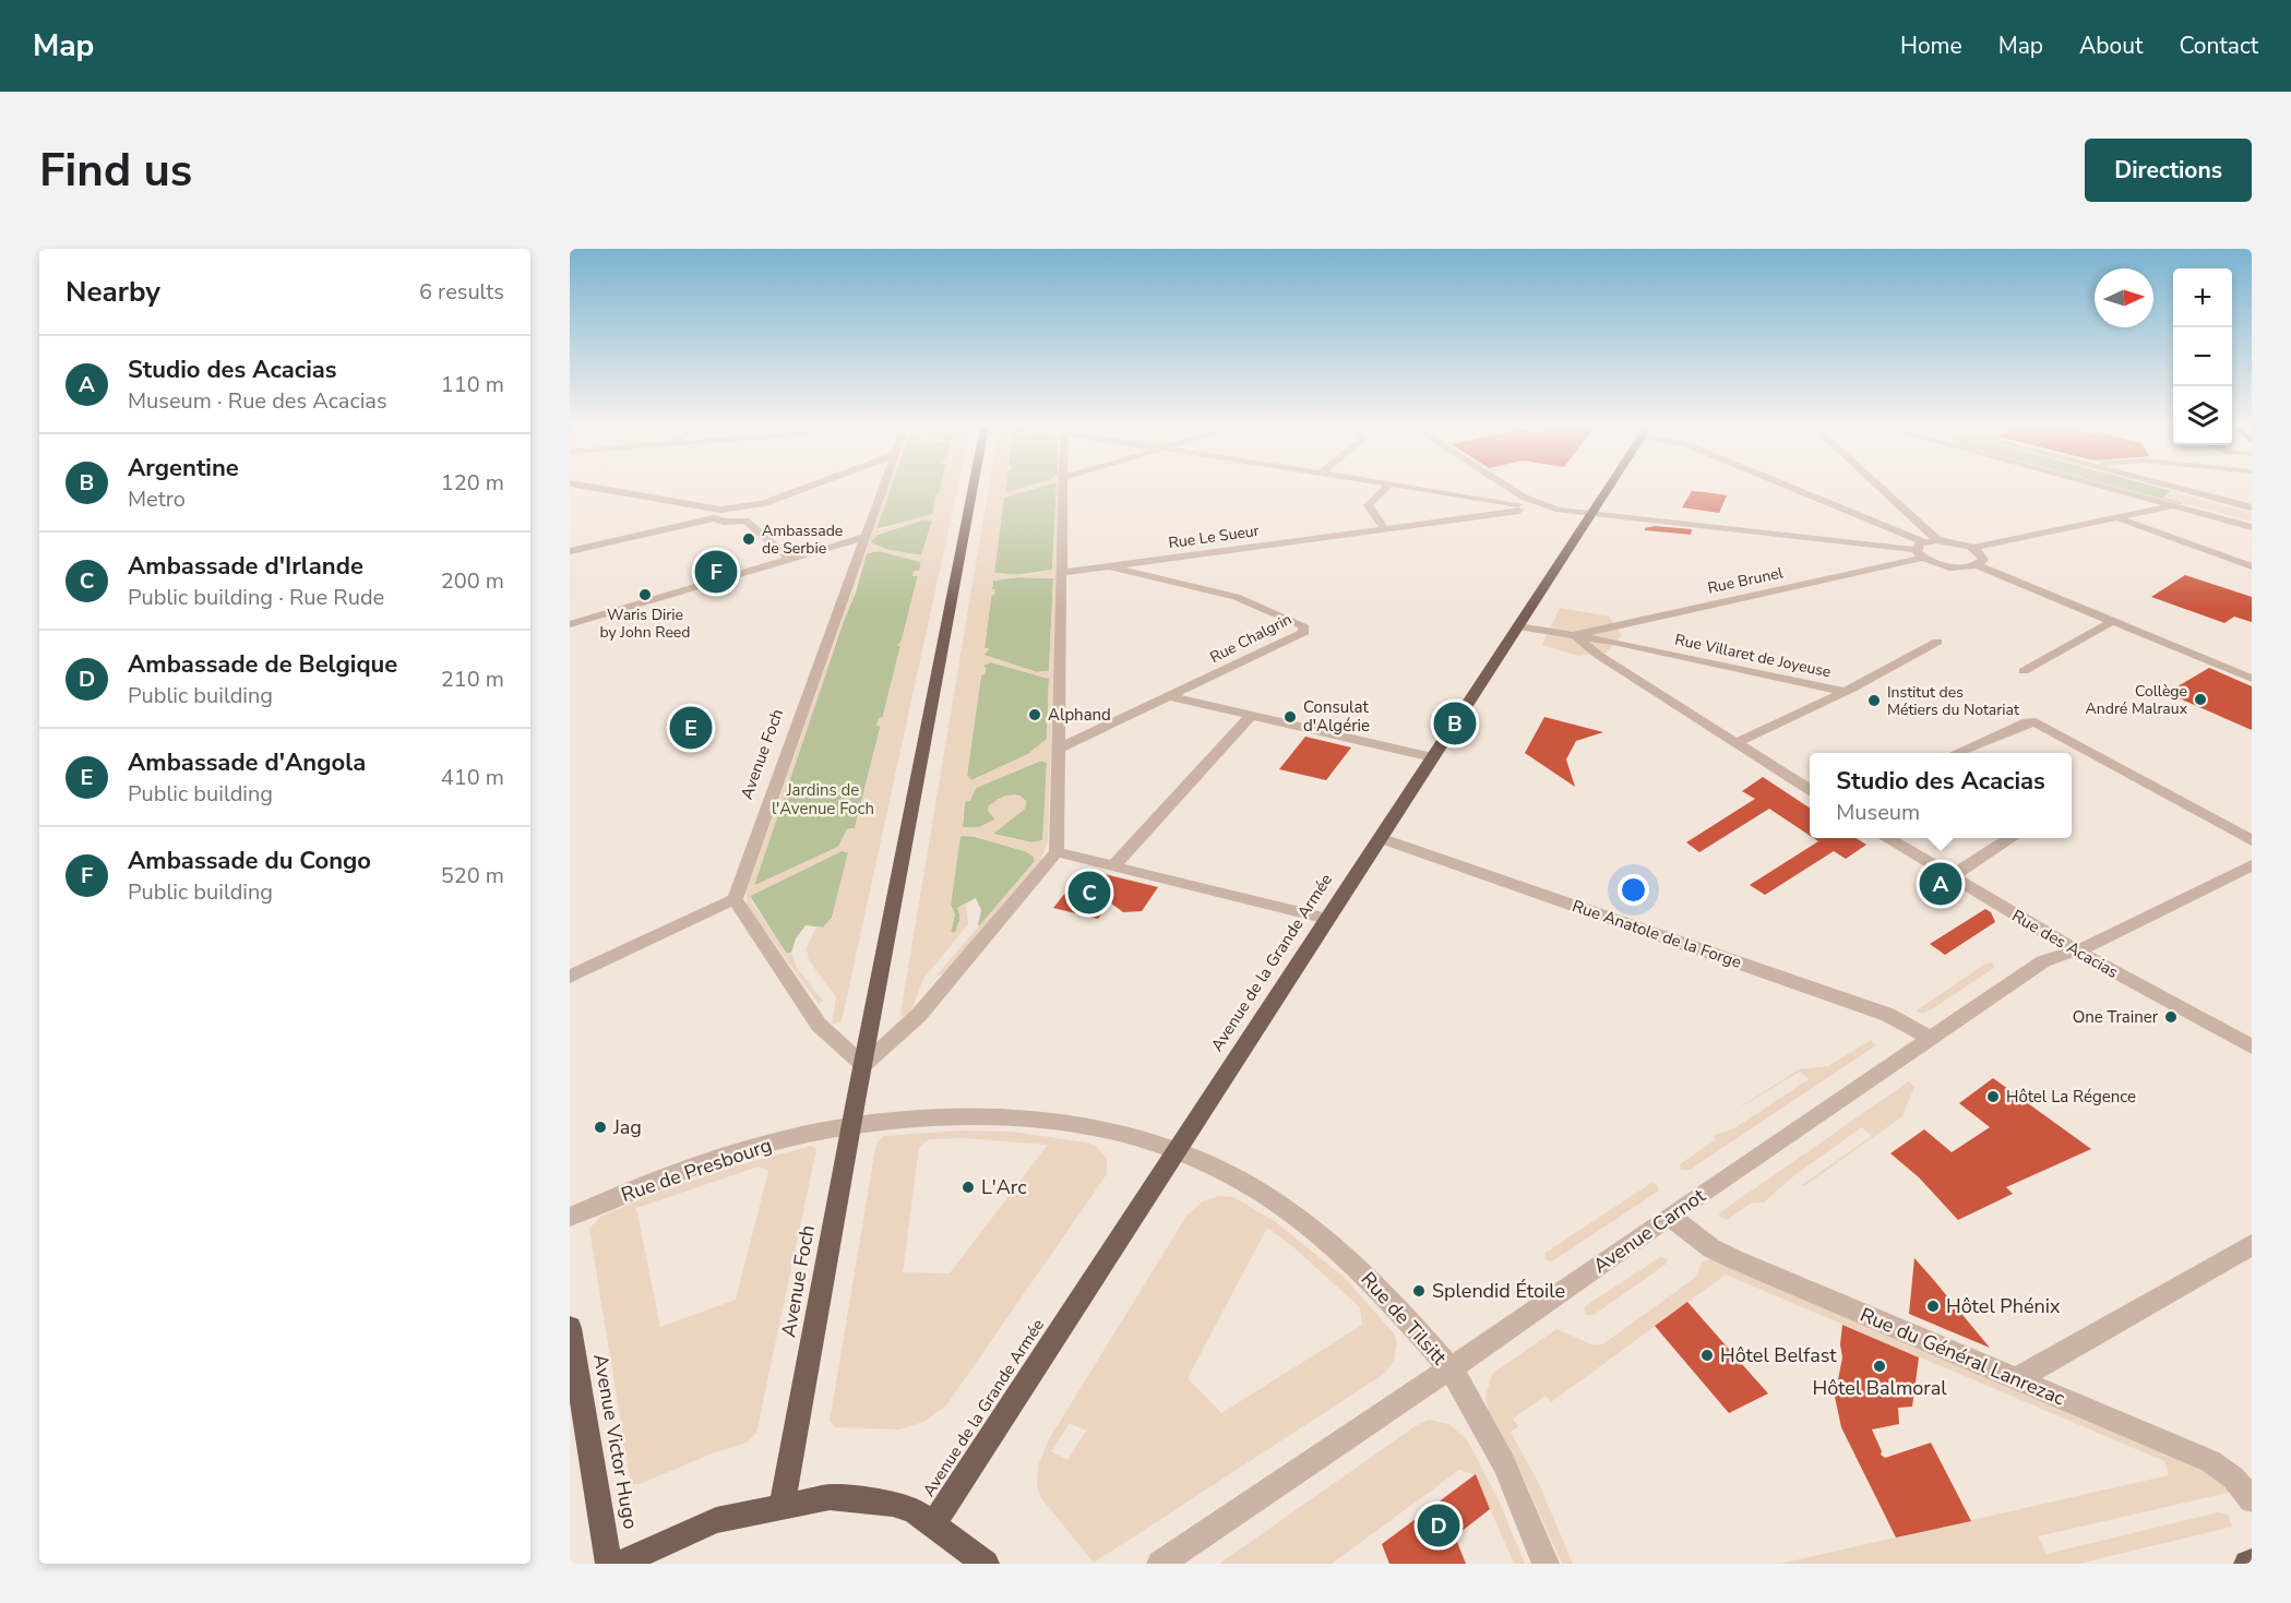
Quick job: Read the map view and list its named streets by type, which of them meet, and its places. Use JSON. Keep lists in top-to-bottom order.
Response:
{
  "streets": {
    "main road": ["Avenue Foch", "Avenue de la Grande Armée", "Avenue Victor Hugo"],
    "street": [
      "Rue Le Sueur",
      "Rue Brunel",
      "Rue Chalgrin",
      "Rue Villaret de Joyeuse",
      "Rue Anatole de la Forge",
      "Rue des Acacias",
      "Rue de Presbourg",
      "Avenue Carnot",
      "Rue de Tilsitt",
      "Rue du Général Lanrezac"
    ]
  },
  "crossings": [
    ["Rue Le Sueur", "Rue Chalgrin"],
    ["Rue Brunel", "Rue Villaret de Joyeuse"],
    ["Rue Villaret de Joyeuse", "Avenue de la Grande Armée"],
    ["Avenue Foch", "Rue de Presbourg"],
    ["Rue Anatole de la Forge", "Avenue de la Grande Armée"],
    ["Rue Anatole de la Forge", "Avenue Carnot"],
    ["Rue des Acacias", "Avenue Carnot"],
    ["Avenue de la Grande Armée", "Rue de Presbourg"],
    ["Avenue de la Grande Armée", "Rue de Tilsitt"],
    ["Rue de Presbourg", "Rue de Tilsitt"],
    ["Avenue Carnot", "Rue de Tilsitt"],
    ["Avenue Carnot", "Rue du Général Lanrezac"]
  ],
  "parks": ["Jardins de l'Avenue Foch"],
  "places": [
    "Ambassade de Serbie",
    "Waris Dirie by John Reed",
    "Collège André Malraux",
    "Institut des Métiers du Notariat",
    "Alphand",
    "Consulat d'Algérie",
    "One Trainer",
    "Hôtel La Régence",
    "Jag",
    "L'Arc",
    "Splendid Étoile",
    "Hôtel Phénix",
    "Hôtel Belfast",
    "Hôtel Balmoral"
  ],
  "north": "right",
  "page": {
    "header": "Map",
    "nav": [
      "Home",
      "Map",
      "About",
      "Contact"
    ],
    "buttons": "Directions",
    "title": "Find us",
    "heading": ["Nearby", "6 results"],
    "map_buttons": ["+", "−"],
    "list": [
      {
        "mark": "A",
        "name": "Studio des Acacias",
        "note": "Museum · Rue des Acacias",
        "value": "110 m"
      },
      {
        "mark": "B",
        "name": "Argentine",
        "note": "Metro",
        "value": "120 m"
      },
      {
        "mark": "C",
        "name": "Ambassade d'Irlande",
        "note": "Public building · Rue Rude",
        "value": "200 m"
      },
      {
        "mark": "D",
        "name": "Ambassade de Belgique",
        "note": "Public building",
        "value": "210 m"
      },
      {
        "mark": "E",
        "name": "Ambassade d'Angola",
        "note": "Public building",
        "value": "410 m"
      },
      {
        "mark": "F",
        "name": "Ambassade du Congo",
        "note": "Public building",
        "value": "520 m"
      }
    ],
    "pins": [
      "F",
      "B",
      "E",
      "A",
      "C",
      "D"
    ],
    "popup": ["Studio des Acacias", "Museum"]
  }
}
